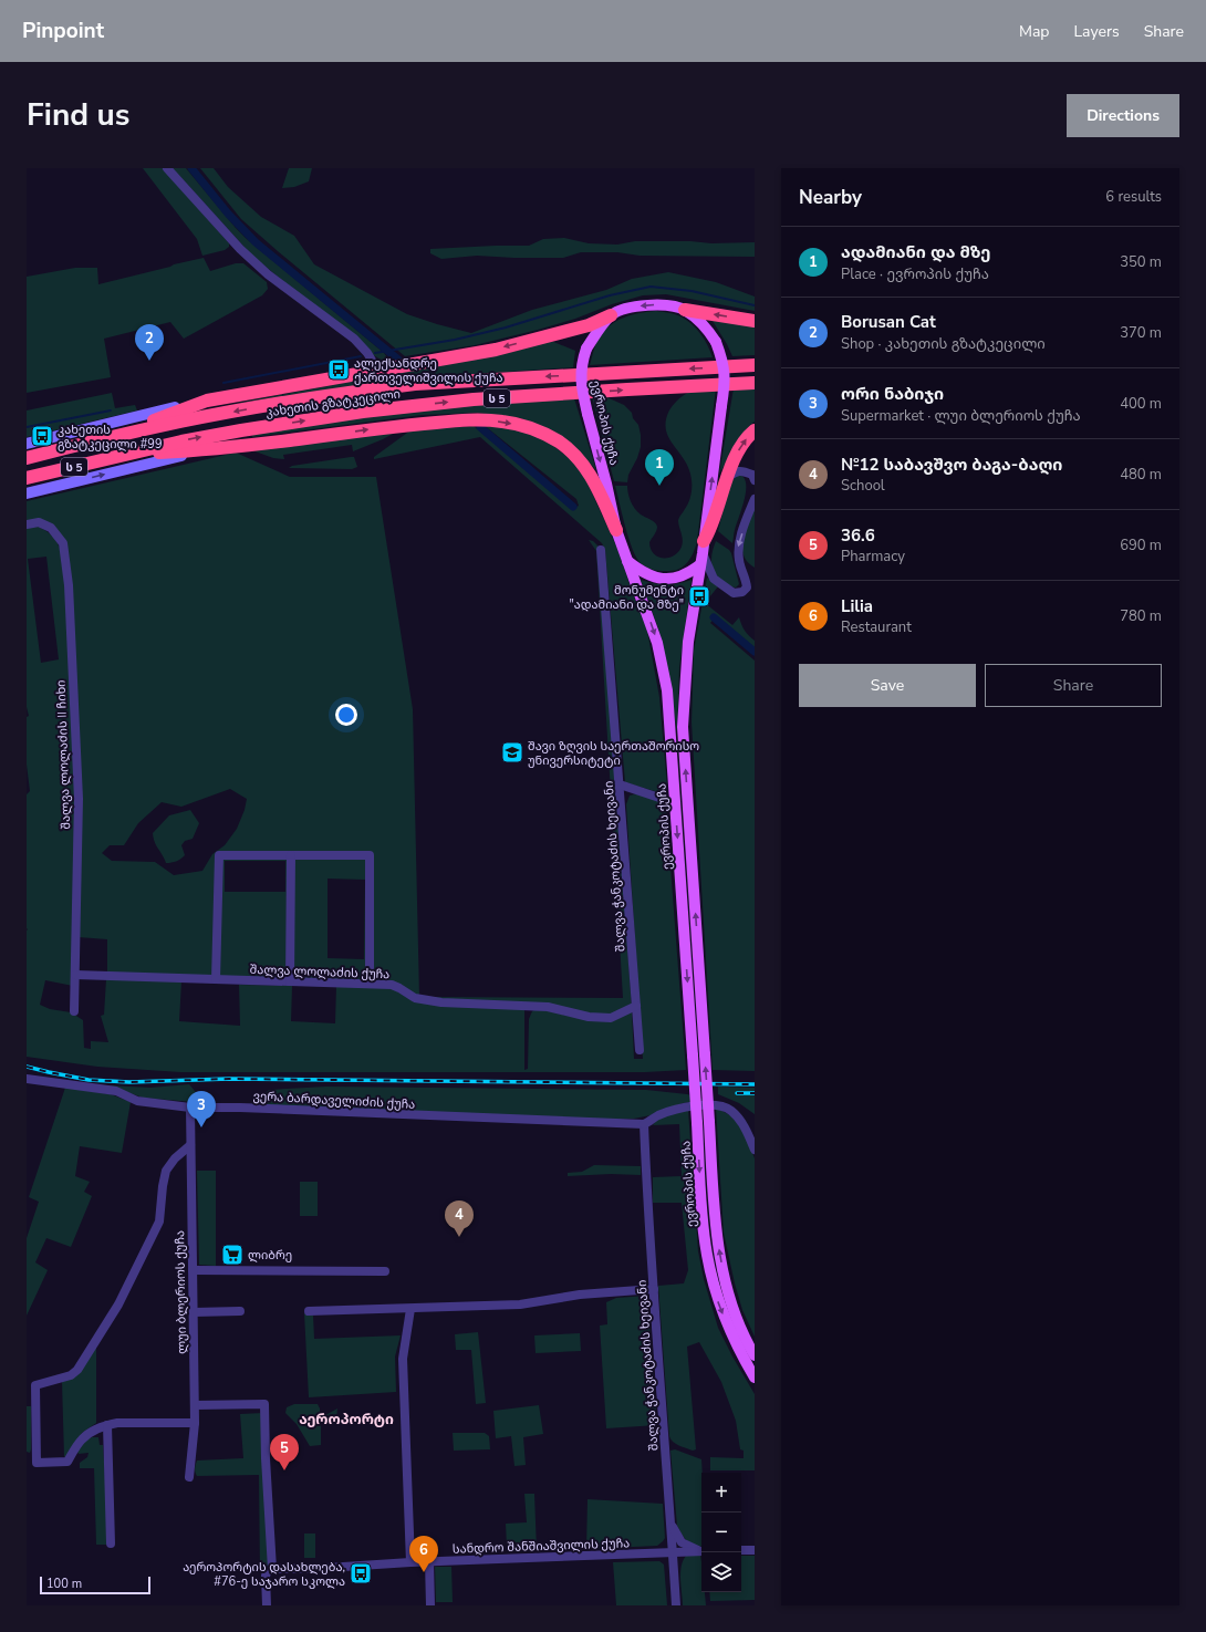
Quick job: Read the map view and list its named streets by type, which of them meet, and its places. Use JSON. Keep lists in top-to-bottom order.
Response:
{
  "streets": {
    "highway": ["ს 5", "კახეთის გზატკეცილი"],
    "main road": ["ევროპის ქუჩა"],
    "street": [
      "შალვა ლოლაძის II ჩიხი",
      "შალვა ჭანკოტაძის ხეივანი",
      "შალვა ლოლაძის ქუჩა",
      "ვერა ბარდაველიძის ქუჩა",
      "ლუი ბლერიოს ქუჩა",
      "სანდრო შანშიაშვილის ქუჩა"
    ]
  },
  "crossings": [
    ["შალვა ლოლაძის II ჩიხი", "შალვა ლოლაძის ქუჩა"],
    ["შალვა ჭანკოტაძის ხეივანი", "შალვა ლოლაძის ქუჩა"],
    ["შალვა ჭანკოტაძის ხეივანი", "ვერა ბარდაველიძის ქუჩა"],
    ["შალვა ჭანკოტაძის ხეივანი", "სანდრო შანშიაშვილის ქუჩა"],
    ["ვერა ბარდაველიძის ქუჩა", "ლუი ბლერიოს ქუჩა"]
  ],
  "districts": ["აეროპორტი"],
  "places": {
    "bus stop": [
      "ალექსანდრე ქართველიშვილის ქუჩა",
      "კახეთის გზატკეცილი #99",
      "მონუმენტი \"ადამიანი და მზე\"",
      "აეროპორტის დასახლება, #76-ე საჯარო სკოლა"
    ],
    "school or university": ["შავი ზღვის საერთაშორისო უნივერსიტეტი"],
    "supermarket": ["ლიბრე"]
  },
  "scale_bar": "100 m",
  "page": {
    "header": "Pinpoint",
    "nav": ["Map", "Layers", "Share"],
    "title": "Find us",
    "buttons": [
      "Directions",
      ["Save", "Share"]
    ],
    "heading": ["Nearby", "6 results"],
    "list": [
      {
        "mark": "1",
        "name": "ადამიანი და მზე",
        "note": "Place · ევროპის ქუჩა",
        "value": "350 m"
      },
      {
        "mark": "2",
        "name": "Borusan Cat",
        "note": "Shop · კახეთის გზატკეცილი",
        "value": "370 m"
      },
      {
        "mark": "3",
        "name": "ორი ნაბიჯი",
        "note": "Supermarket · ლუი ბლერიოს ქუჩა",
        "value": "400 m"
      },
      {
        "mark": "4",
        "name": "№12 საბავშვო ბაგა-ბაღი",
        "note": "School",
        "value": "480 m"
      },
      {
        "mark": "5",
        "name": "36.6",
        "note": "Pharmacy",
        "value": "690 m"
      },
      {
        "mark": "6",
        "name": "Lilia",
        "note": "Restaurant",
        "value": "780 m"
      }
    ],
    "pins": [
      "2",
      "1",
      "3",
      "4",
      "5",
      "6"
    ],
    "map_buttons": ["+", "−"],
    "scale": "100 m"
  }
}
